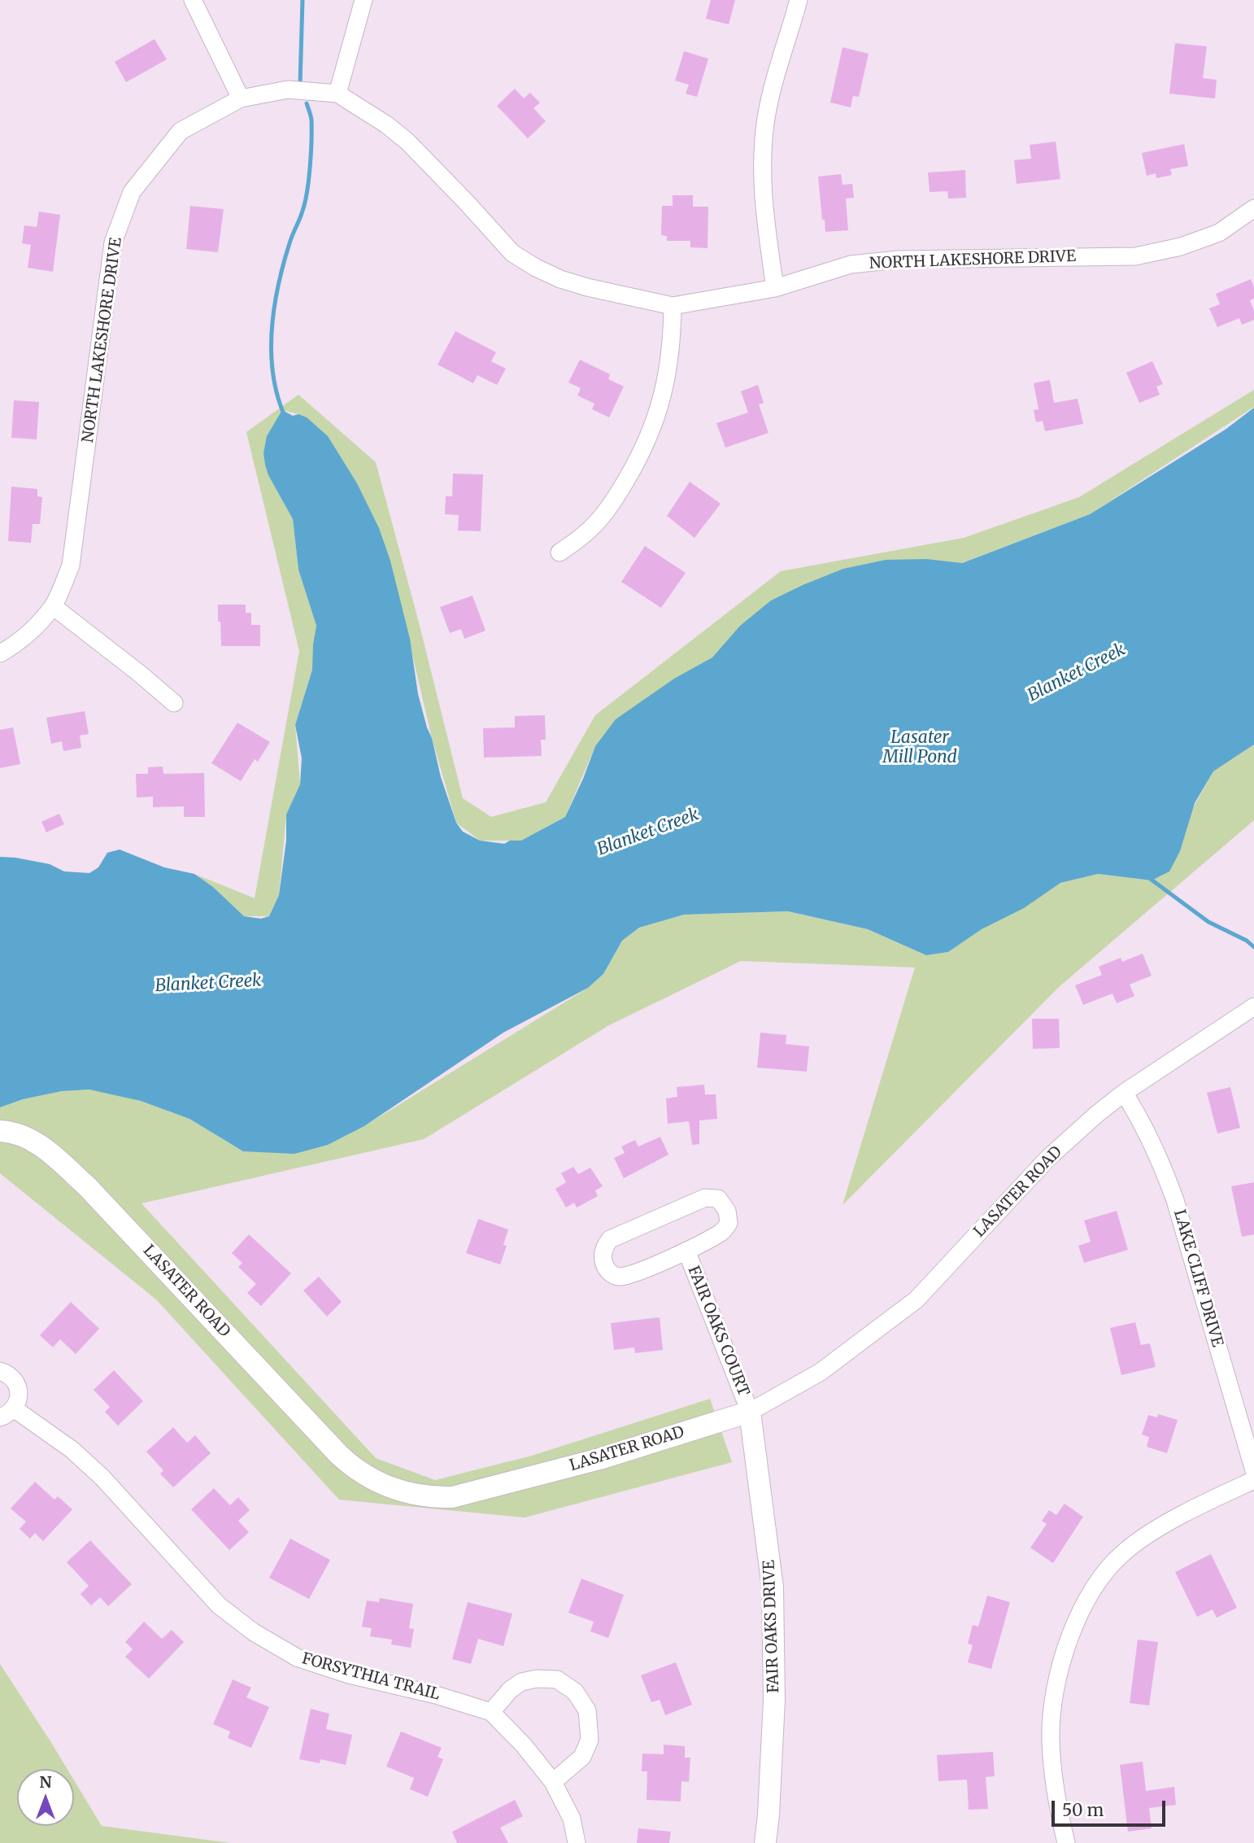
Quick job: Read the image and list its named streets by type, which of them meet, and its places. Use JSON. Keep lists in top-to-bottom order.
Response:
{
  "streets": {
    "street": [
      "NORTH LAKESHORE DRIVE",
      "LASATER ROAD",
      "LAKE CLIFF DRIVE",
      "FAIR OAKS COURT",
      "FAIR OAKS DRIVE",
      "FORSYTHIA TRAIL"
    ]
  },
  "crossings": [
    ["LASATER ROAD", "LAKE CLIFF DRIVE"],
    ["LASATER ROAD", "FAIR OAKS COURT"],
    ["LASATER ROAD", "FAIR OAKS DRIVE"],
    ["FAIR OAKS COURT", "FAIR OAKS DRIVE"]
  ],
  "water": ["Blanket Creek", "Lasater Mill Pond"],
  "scale_bar": "50 m",
  "north": "top"
}
